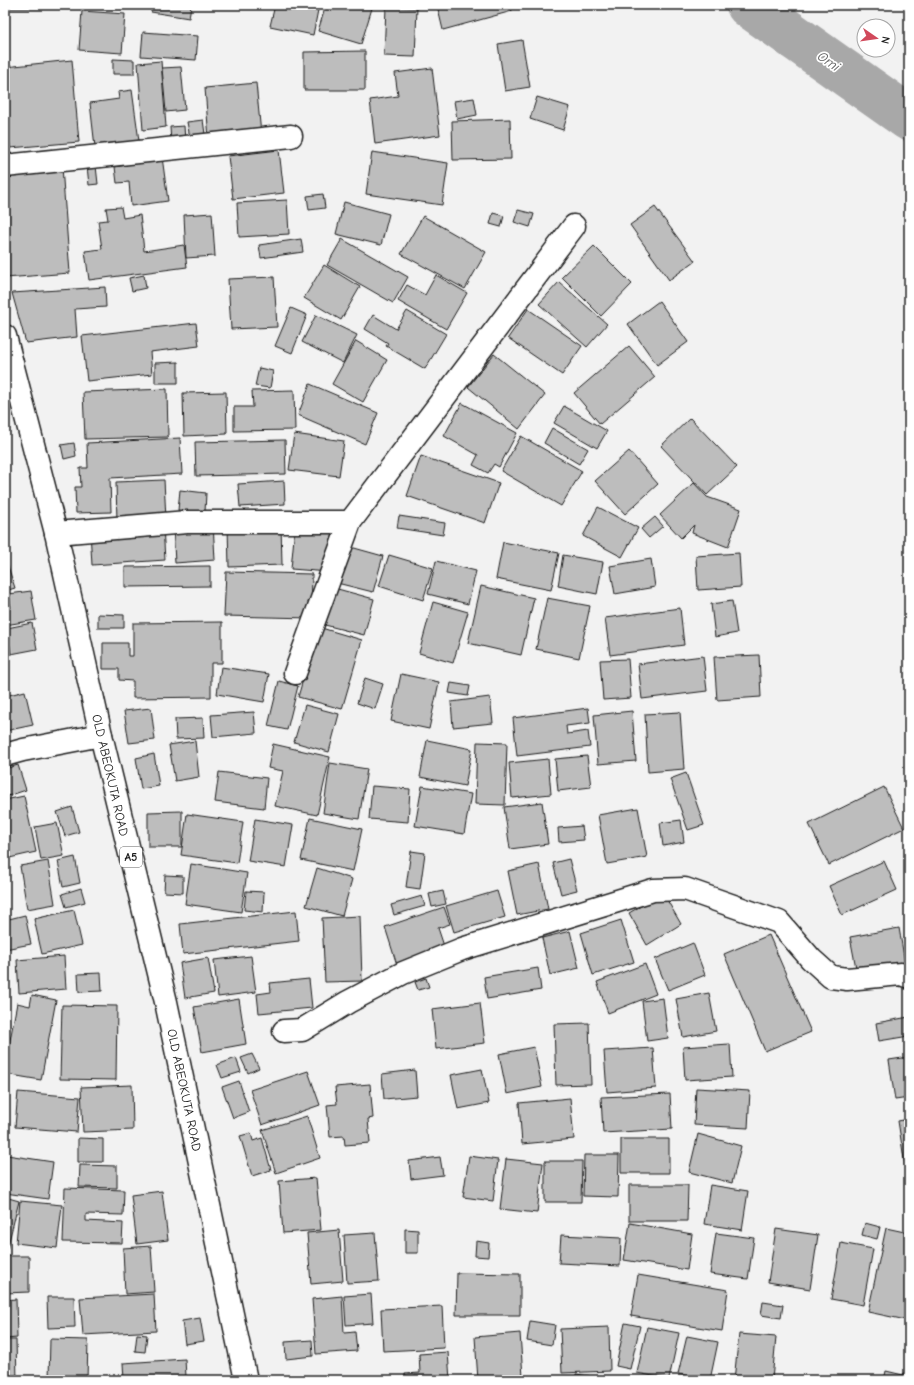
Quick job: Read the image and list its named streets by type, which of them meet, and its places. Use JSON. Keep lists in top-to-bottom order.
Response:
{
  "streets": {
    "main road": ["OLD ABEOKUTA ROAD", "A5"]
  },
  "water": ["Omi"],
  "north": "right"
}
